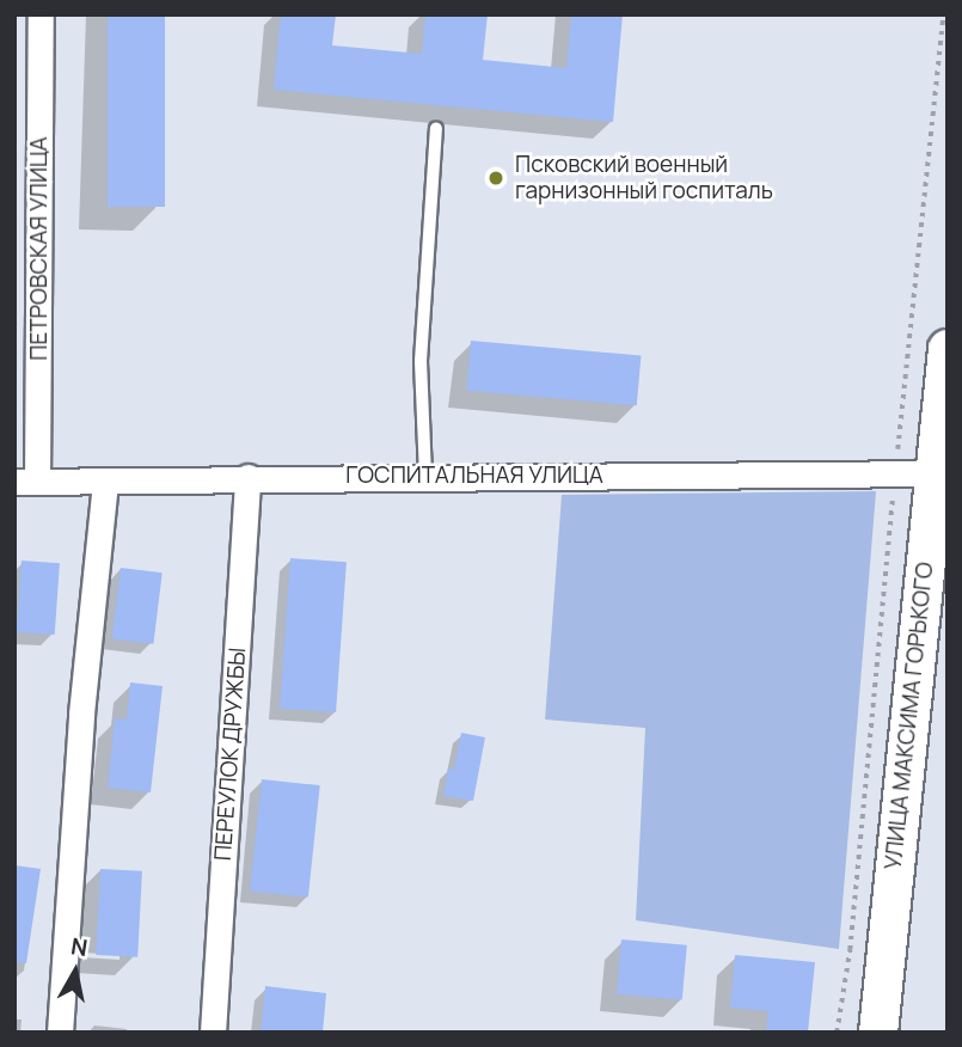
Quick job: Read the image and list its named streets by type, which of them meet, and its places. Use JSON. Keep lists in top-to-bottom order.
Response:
{
  "streets": {
    "main road": ["УЛИЦА МАКСИМА ГОРЬКОГО"],
    "street": ["ПЕТРОВСКАЯ УЛИЦА", "ГОСПИТАЛЬНАЯ УЛИЦА", "ПЕРЕУЛОК ДРУЖБЫ"]
  },
  "crossings": [
    ["ПЕТРОВСКАЯ УЛИЦА", "ГОСПИТАЛЬНАЯ УЛИЦА"],
    ["ГОСПИТАЛЬНАЯ УЛИЦА", "УЛИЦА МАКСИМА ГОРЬКОГО"],
    ["ГОСПИТАЛЬНАЯ УЛИЦА", "ПЕРЕУЛОК ДРУЖБЫ"]
  ],
  "places": ["Псковский военный гарнизонный госпиталь"],
  "north": "top"
}
